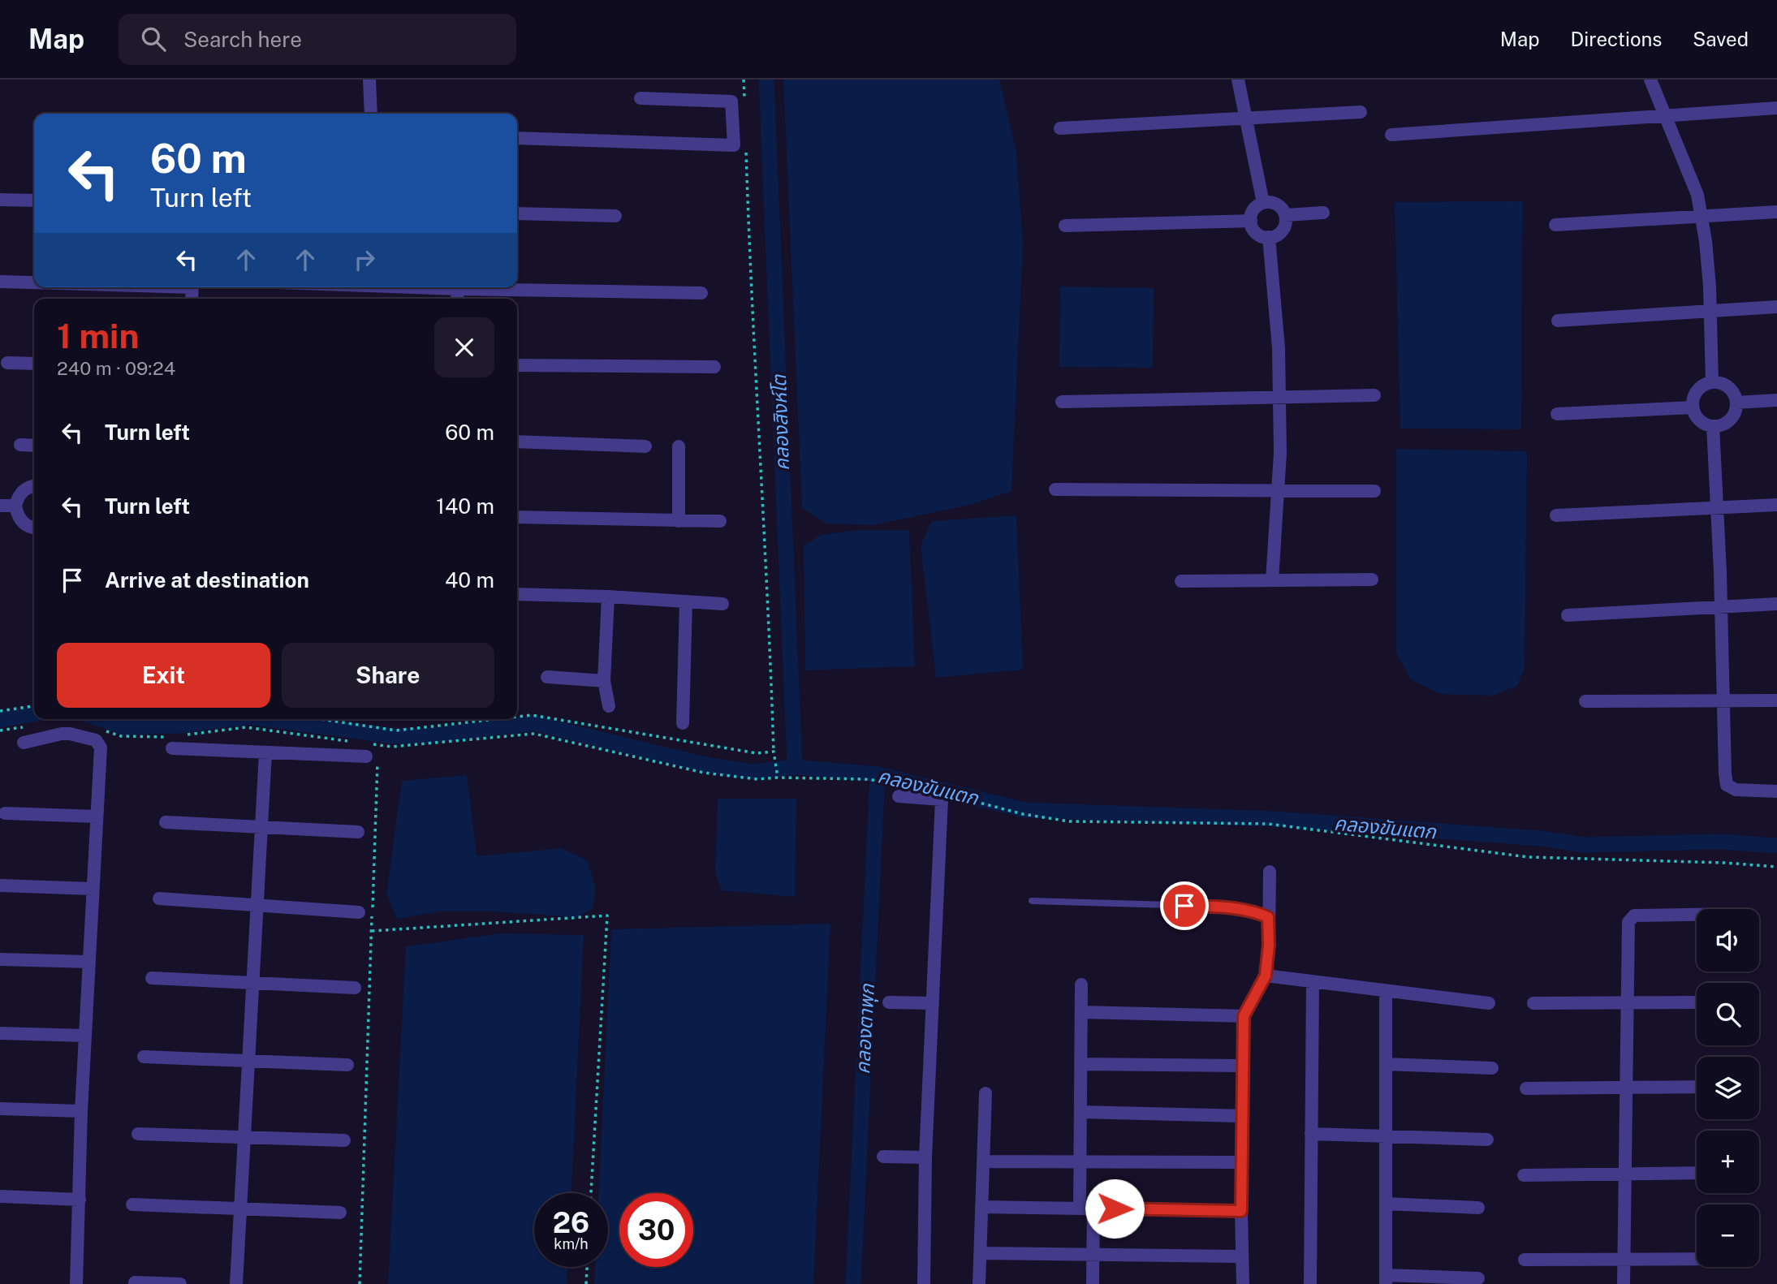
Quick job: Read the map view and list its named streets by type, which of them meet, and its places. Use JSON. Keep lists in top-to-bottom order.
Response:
{
  "water": ["คลองสิงห์โต", "คลองขันแตก", "คลองตาพุก"],
  "page": {
    "header": "Map",
    "search": "Search here",
    "nav": ["Map", "Directions", "Saved"],
    "turn": ["60 m", "Turn left"],
    "heading": ["1 min", "240 m · 09:24"],
    "list": [
      {
        "name": "Turn left",
        "value": "60 m"
      },
      {
        "name": "Turn left",
        "value": "140 m"
      },
      {
        "name": "Arrive at destination",
        "value": "40 m"
      }
    ],
    "buttons": ["Exit", "Share"],
    "map_buttons": ["+", "−"],
    "speed": "26 km/h",
    "limit": "30"
  }
}
